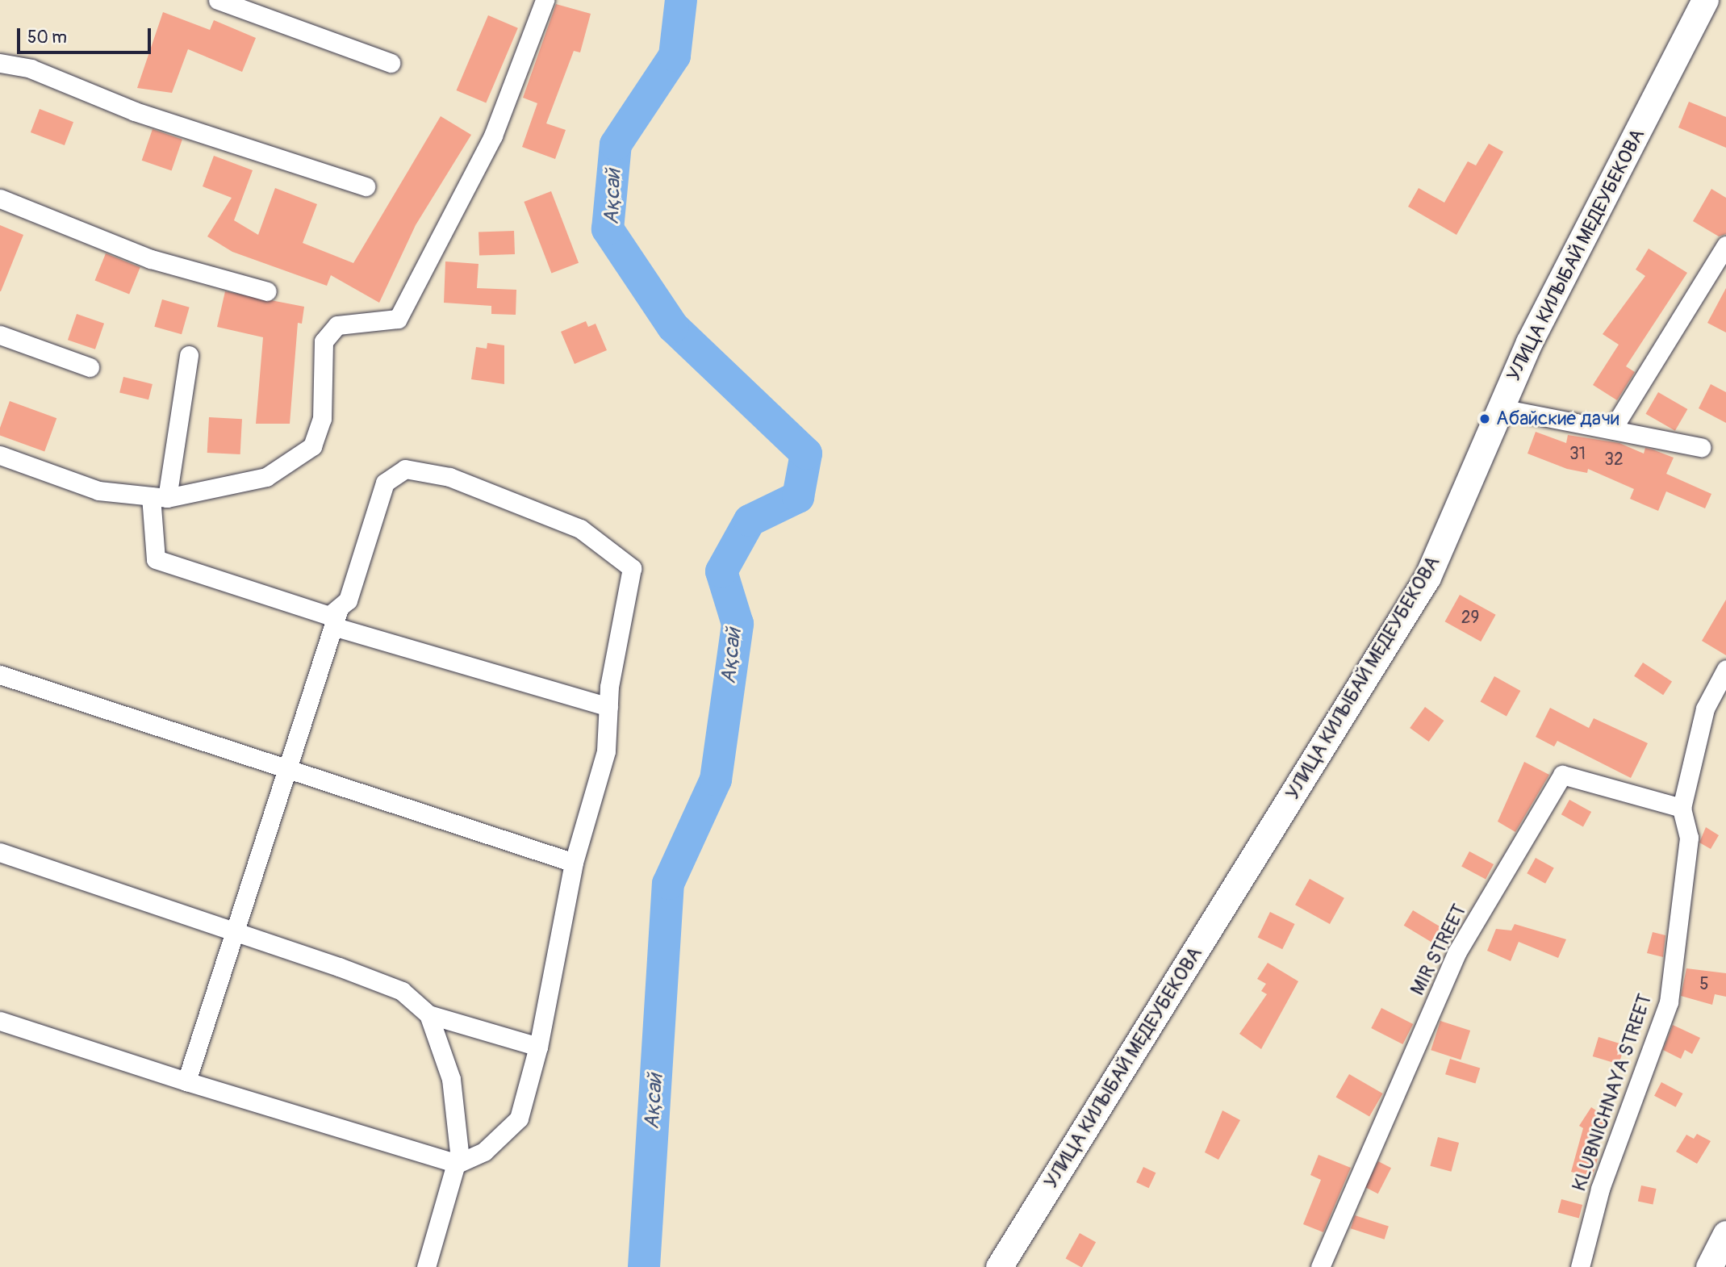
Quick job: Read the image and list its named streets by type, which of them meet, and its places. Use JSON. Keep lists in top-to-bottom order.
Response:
{
  "streets": {
    "main road": ["УЛИЦА КИЛЫБАЙ МЕДЕУБЕКОВА"],
    "street": ["MIR STREET", "KLUBNICHNAYA STREET"]
  },
  "crossings": [
    ["MIR STREET", "KLUBNICHNAYA STREET"]
  ],
  "water": ["Ақсай"],
  "places": ["Абайские дачи"],
  "house_numbers": [
    "31",
    "32",
    "29",
    "5"
  ],
  "scale_bar": "50 m"
}
